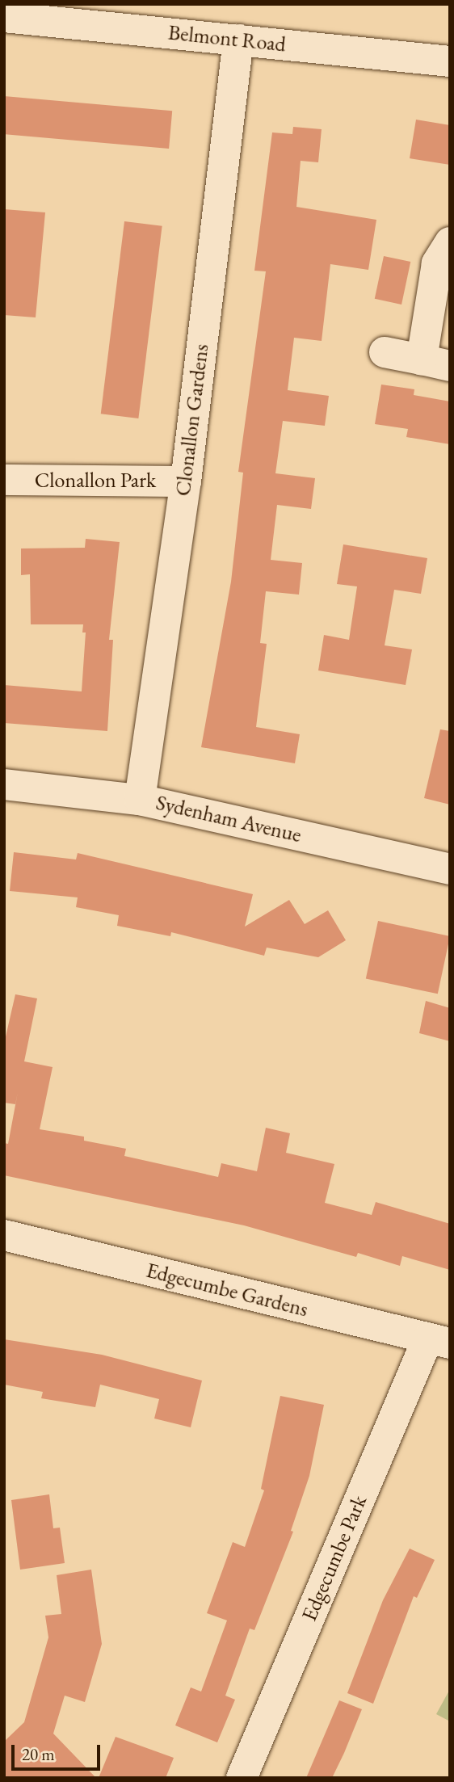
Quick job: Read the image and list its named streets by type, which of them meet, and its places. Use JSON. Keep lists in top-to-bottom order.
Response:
{
  "streets": {
    "street": [
      "Belmont Road",
      "Clonallon Gardens",
      "Clonallon Park",
      "Sydenham Avenue",
      "Edgecumbe Gardens",
      "Edgecumbe Park"
    ]
  },
  "crossings": [
    ["Belmont Road", "Clonallon Gardens"],
    ["Clonallon Gardens", "Clonallon Park"],
    ["Clonallon Gardens", "Sydenham Avenue"],
    ["Edgecumbe Gardens", "Edgecumbe Park"]
  ],
  "scale_bar": "20 m"
}
